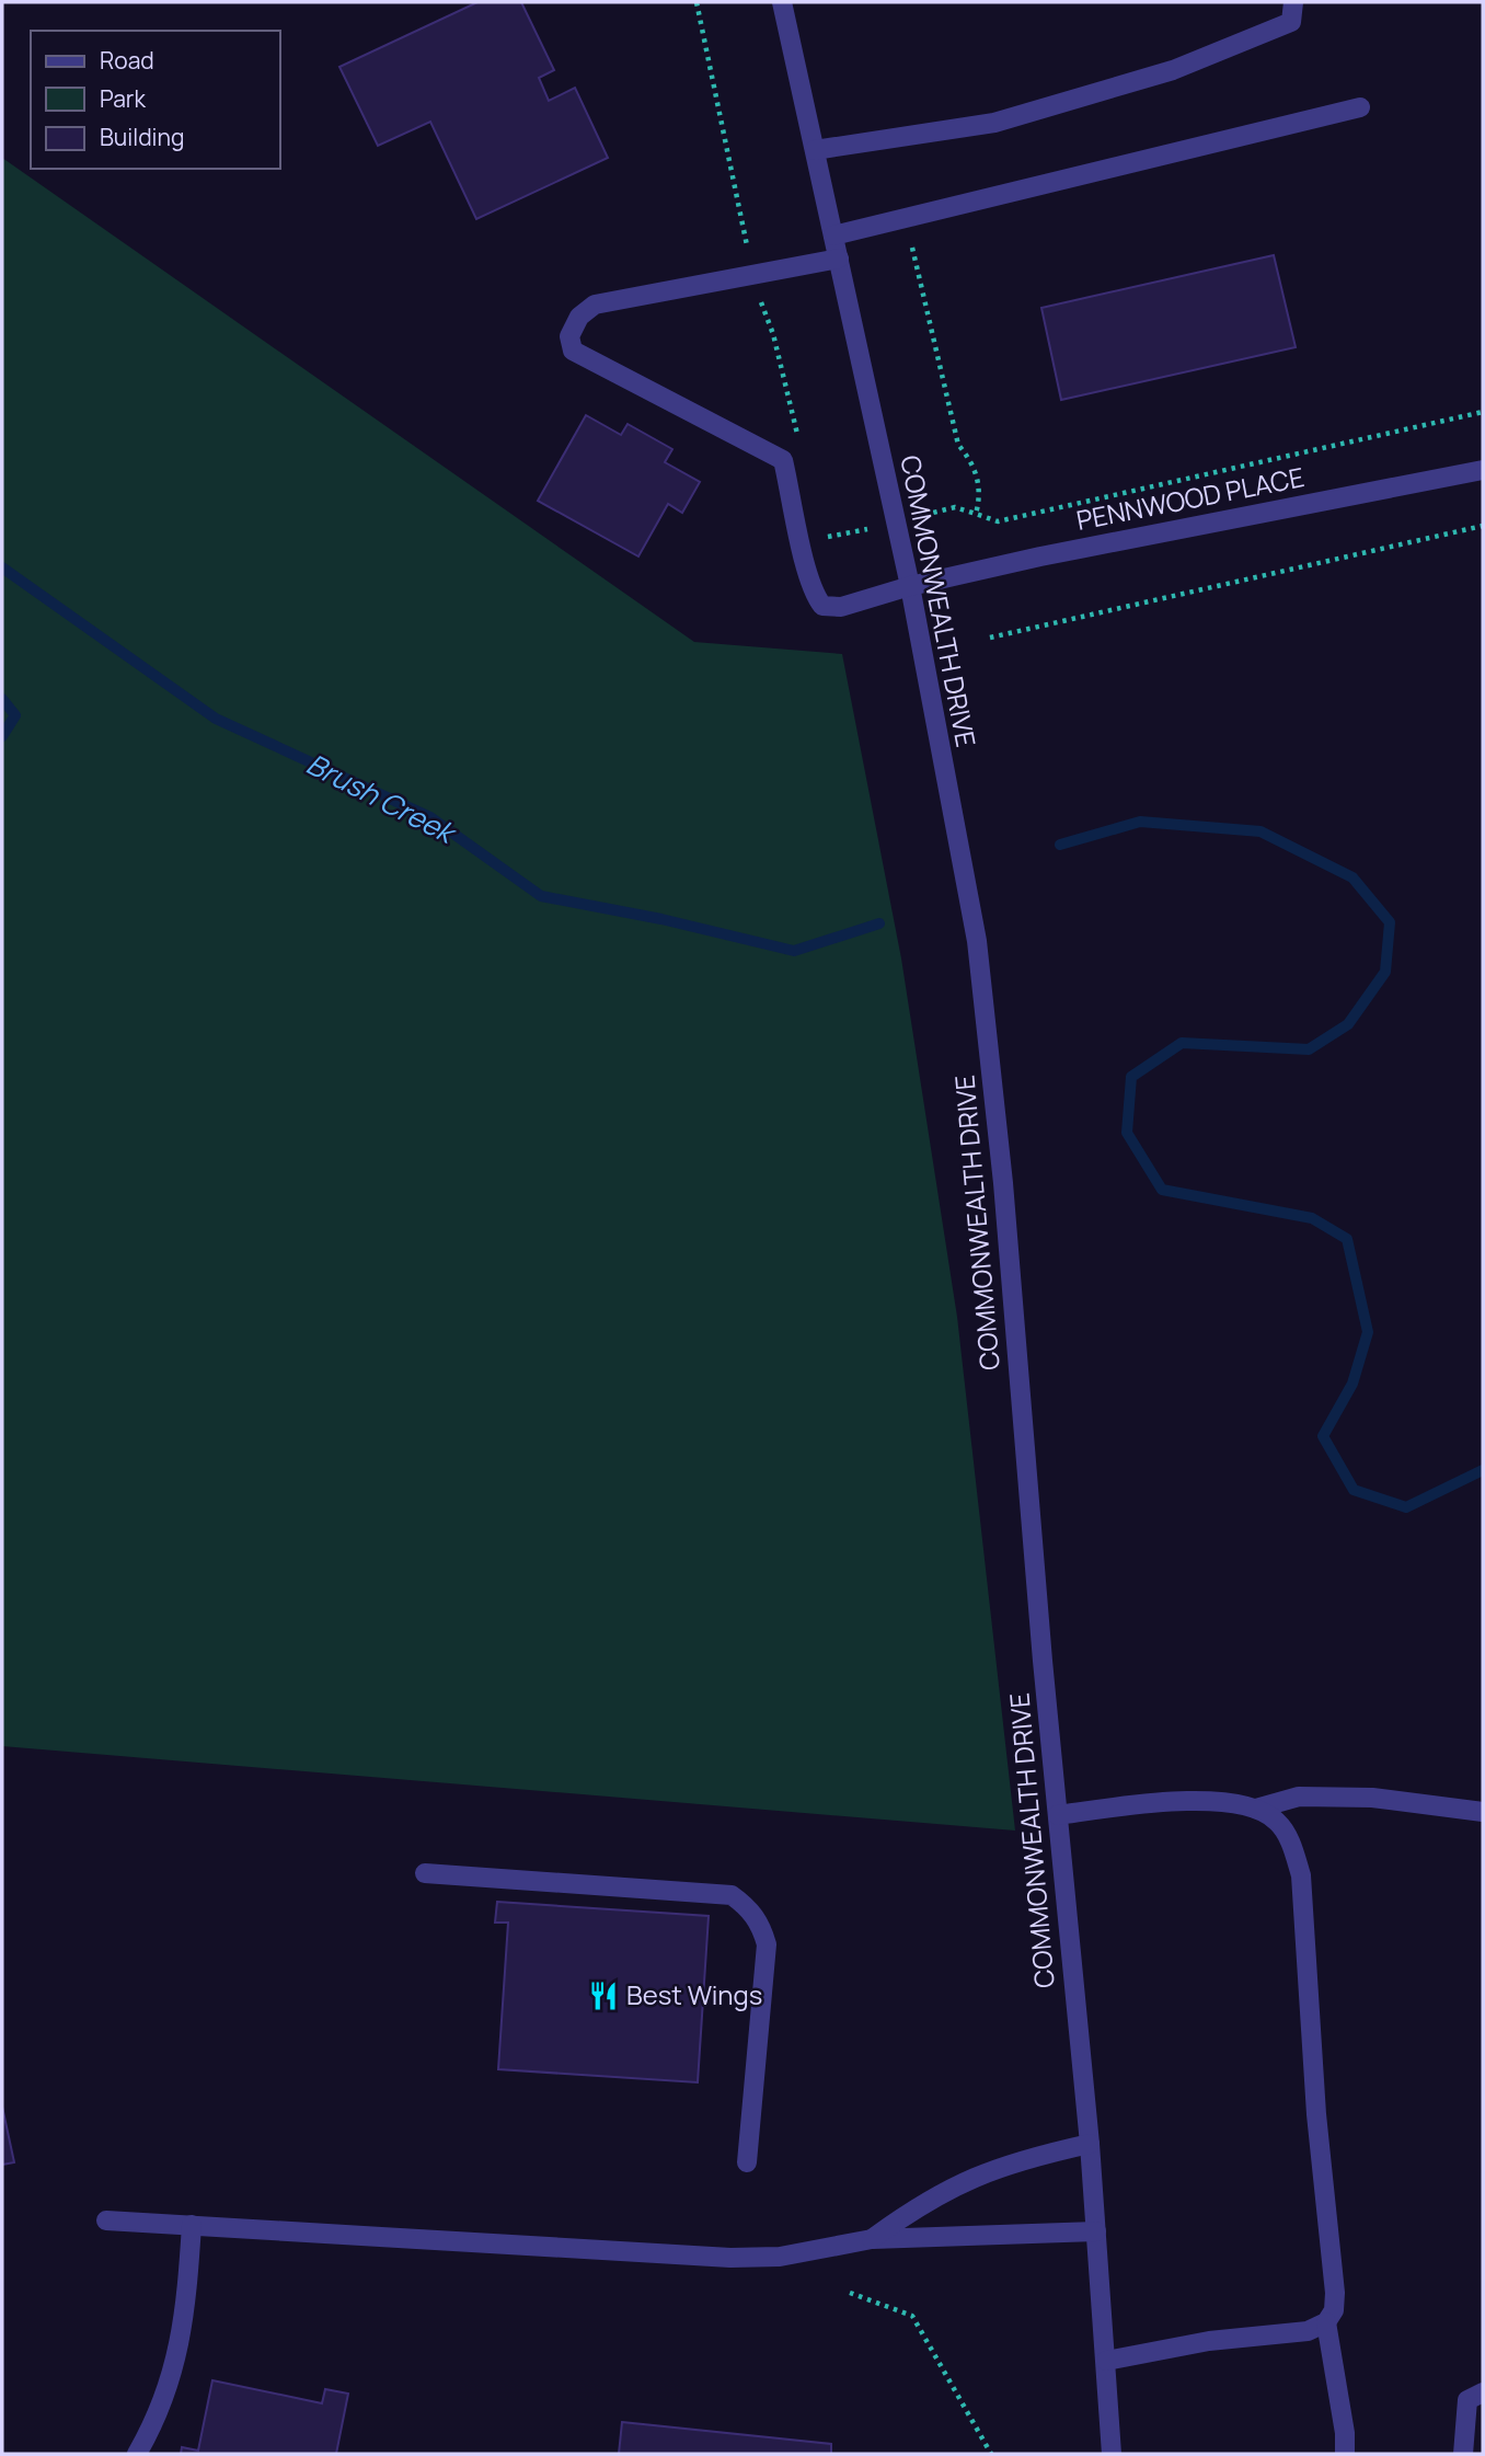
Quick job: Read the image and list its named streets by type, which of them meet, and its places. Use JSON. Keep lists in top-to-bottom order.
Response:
{
  "streets": {
    "street": ["PENNWOOD PLACE", "COMMONWEALTH DRIVE"]
  },
  "crossings": [
    ["PENNWOOD PLACE", "COMMONWEALTH DRIVE"]
  ],
  "water": ["Brush Creek"],
  "places": {
    "restaurant": ["Best Wings"]
  },
  "legend": ["Road", "Park", "Building"]
}
